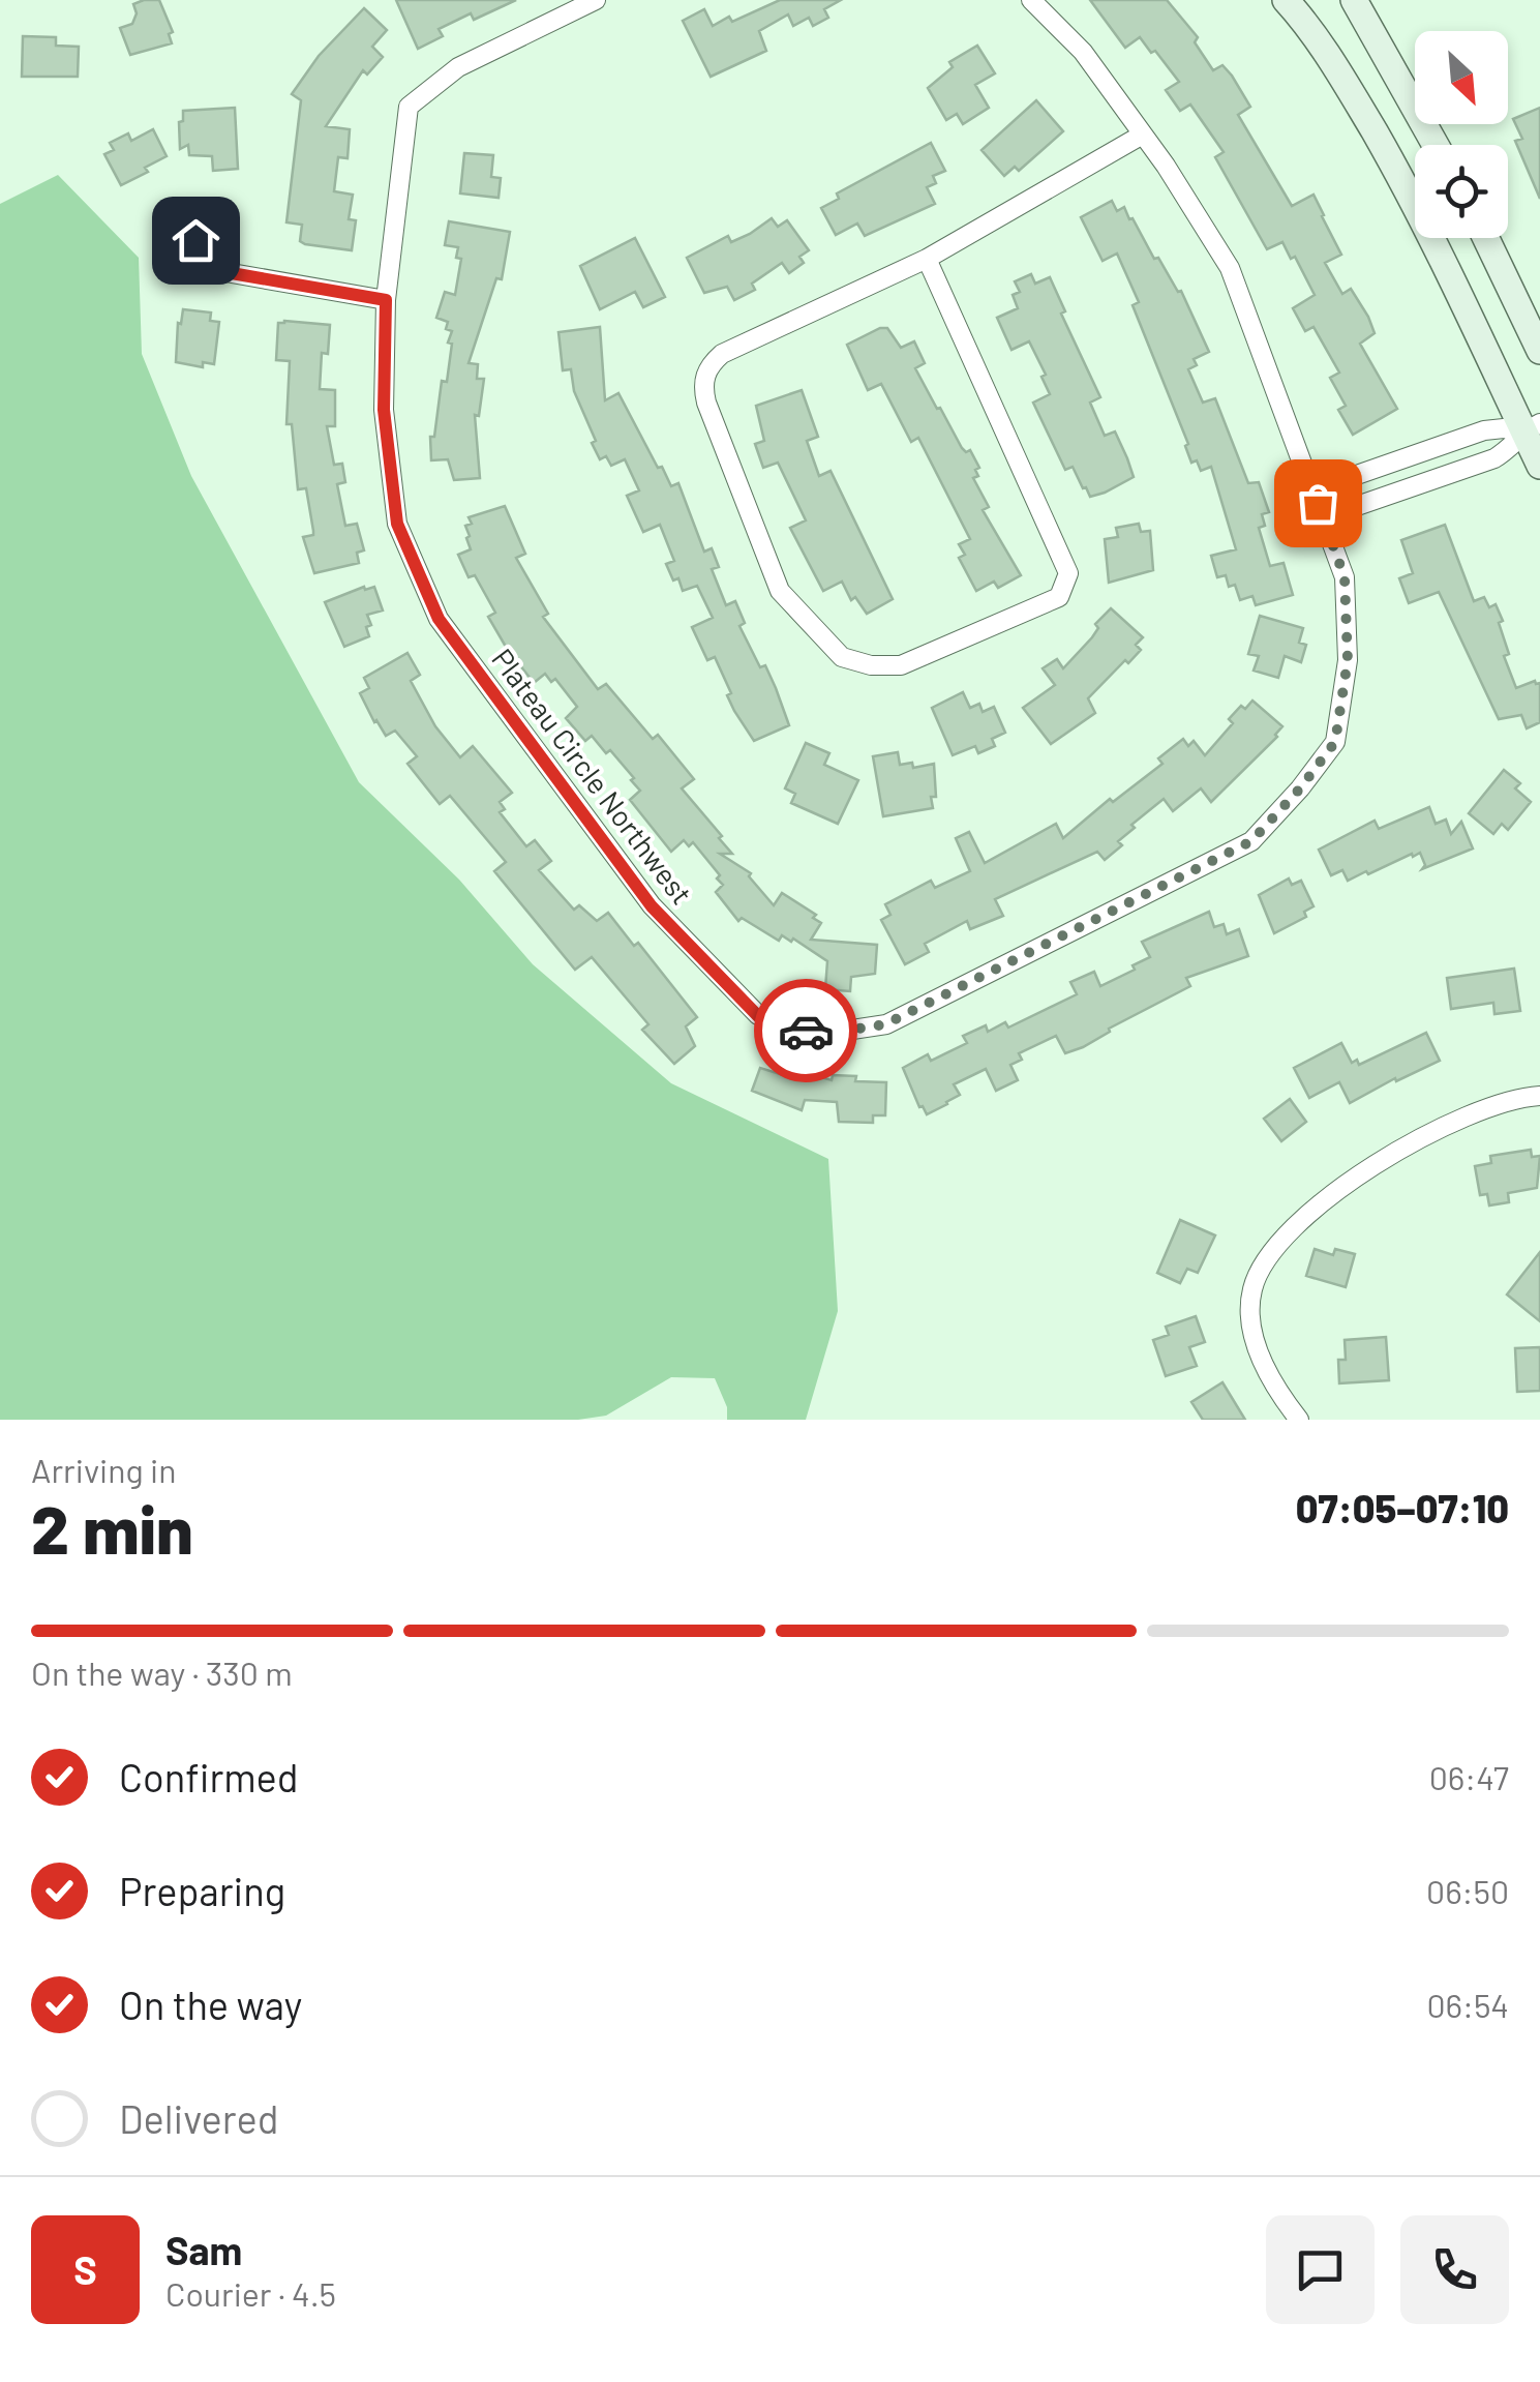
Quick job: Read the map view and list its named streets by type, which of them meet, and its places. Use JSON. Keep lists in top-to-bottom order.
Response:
{
  "streets": {
    "street": ["Plateau Circle Northwest"]
  },
  "north": "bottom right",
  "page": {
    "heading": ["2 min", "Arriving in", "07:05–07:10"],
    "panel": ["Sam", "Courier · 4.5"],
    "bar": "On the way · 330 m",
    "list": [
      ["Confirmed", "06:47"],
      ["Preparing", "06:50"],
      ["On the way", "06:54"],
      "Delivered"
    ],
    "round": "S"
  }
}
